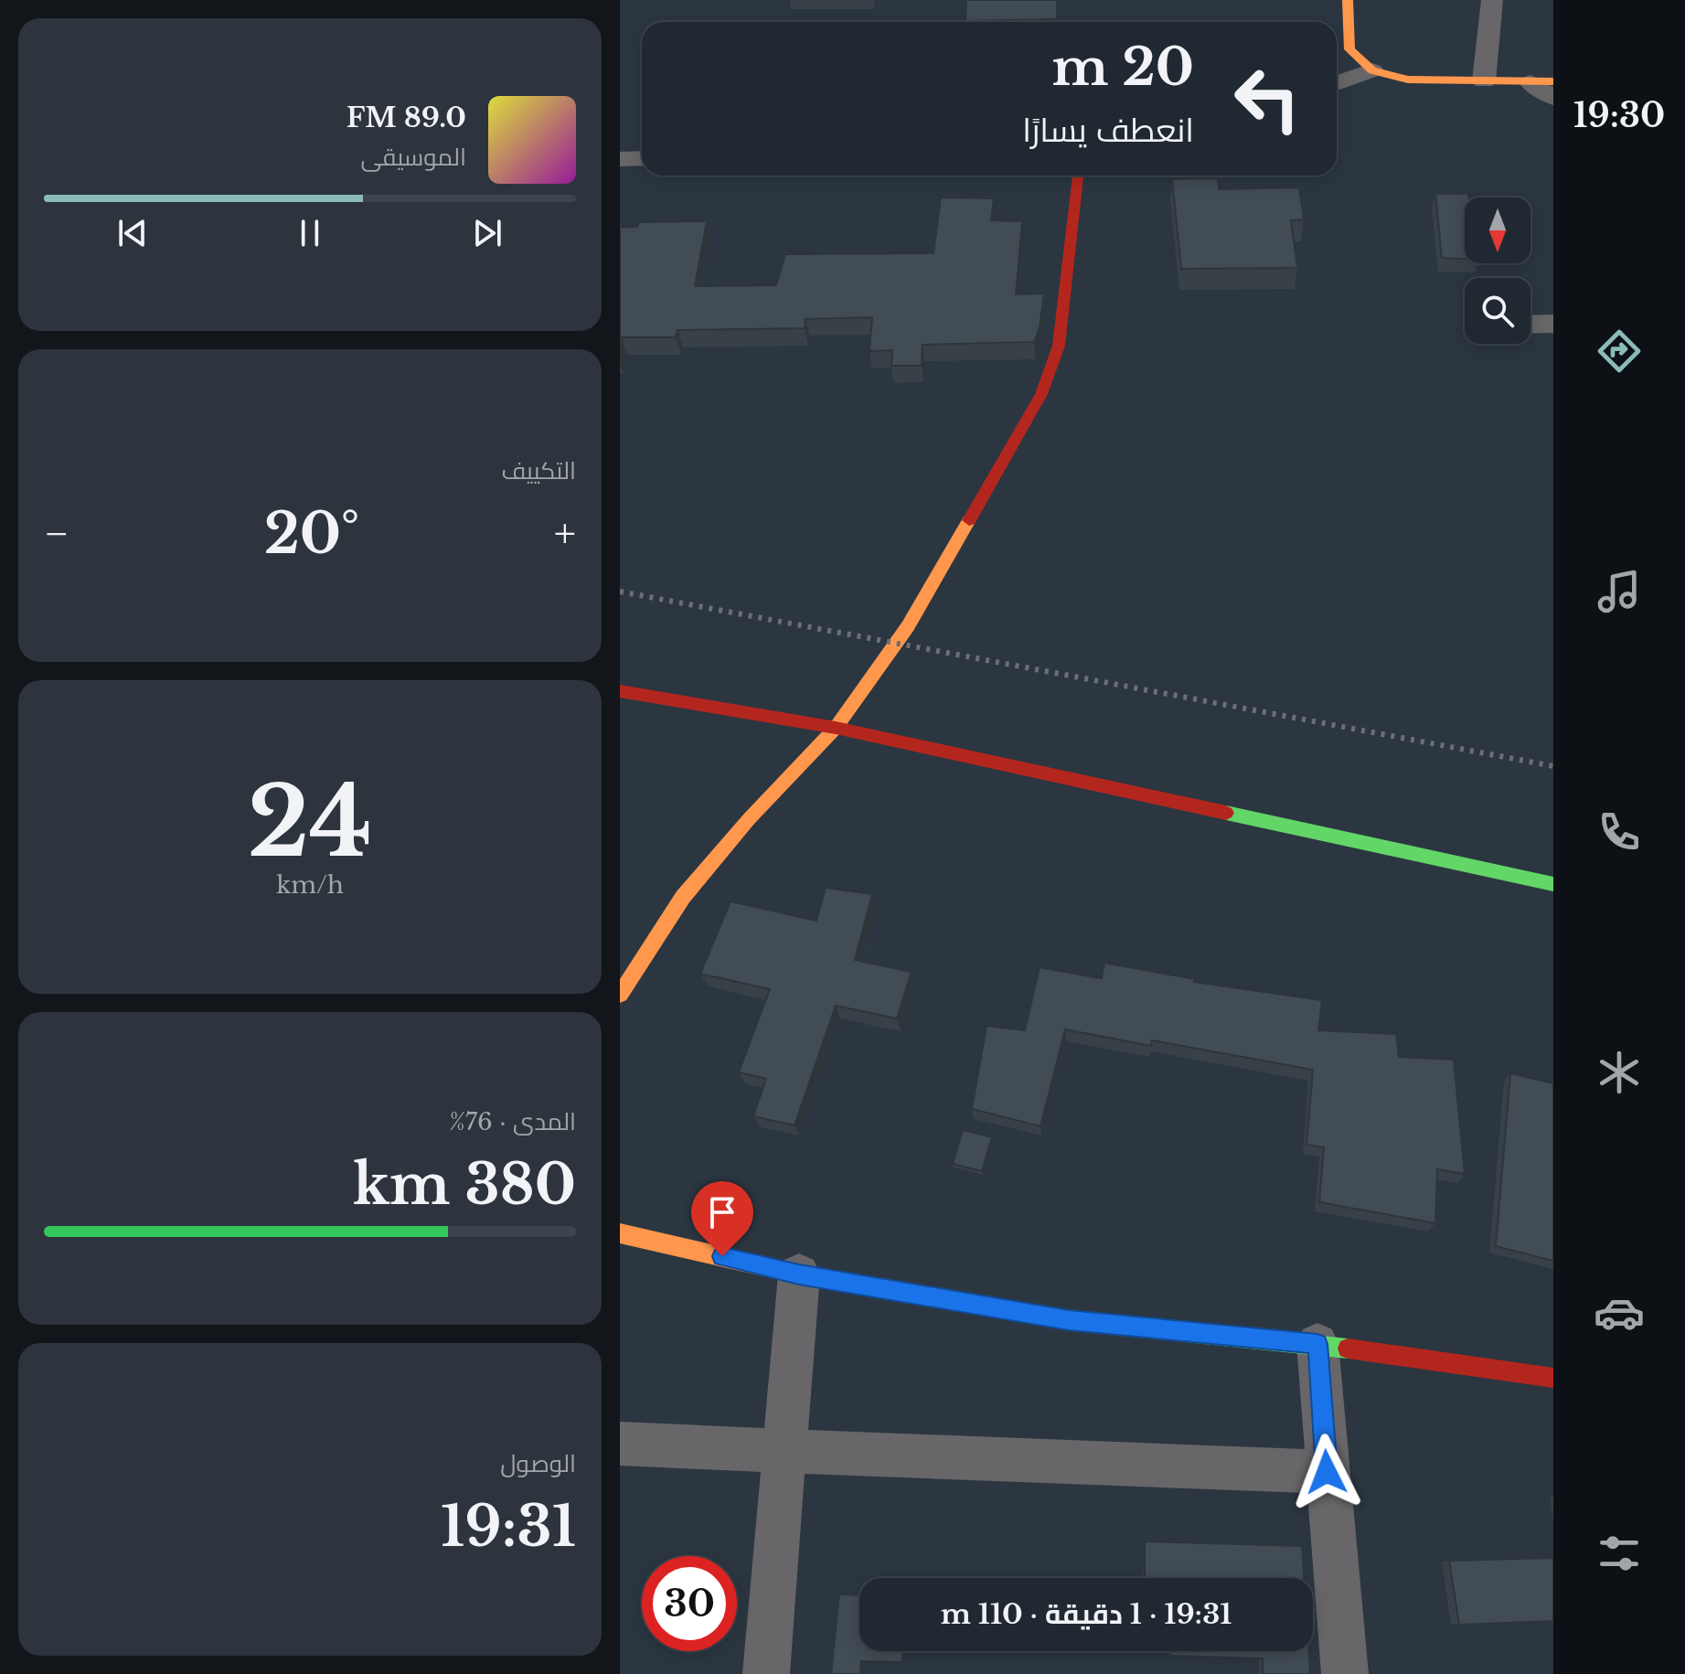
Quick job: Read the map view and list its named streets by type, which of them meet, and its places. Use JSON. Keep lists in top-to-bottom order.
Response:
{
  "north": "bottom",
  "page": {
    "tabs": "19:30",
    "turn": ["20 m", "انعطف يسارًا"],
    "song": ["89.0 FM", "الموسيقى"],
    "tile": [
      "التكييف",
      ["24", "km/h"],
      ["المدى · 76%", "380 km"],
      ["الوصول", "19:31"]
    ],
    "heat": ["−", "20°", "+"],
    "limit": "30",
    "trip": "19:31 · 1 دقيقة · 110 m"
  }
}
